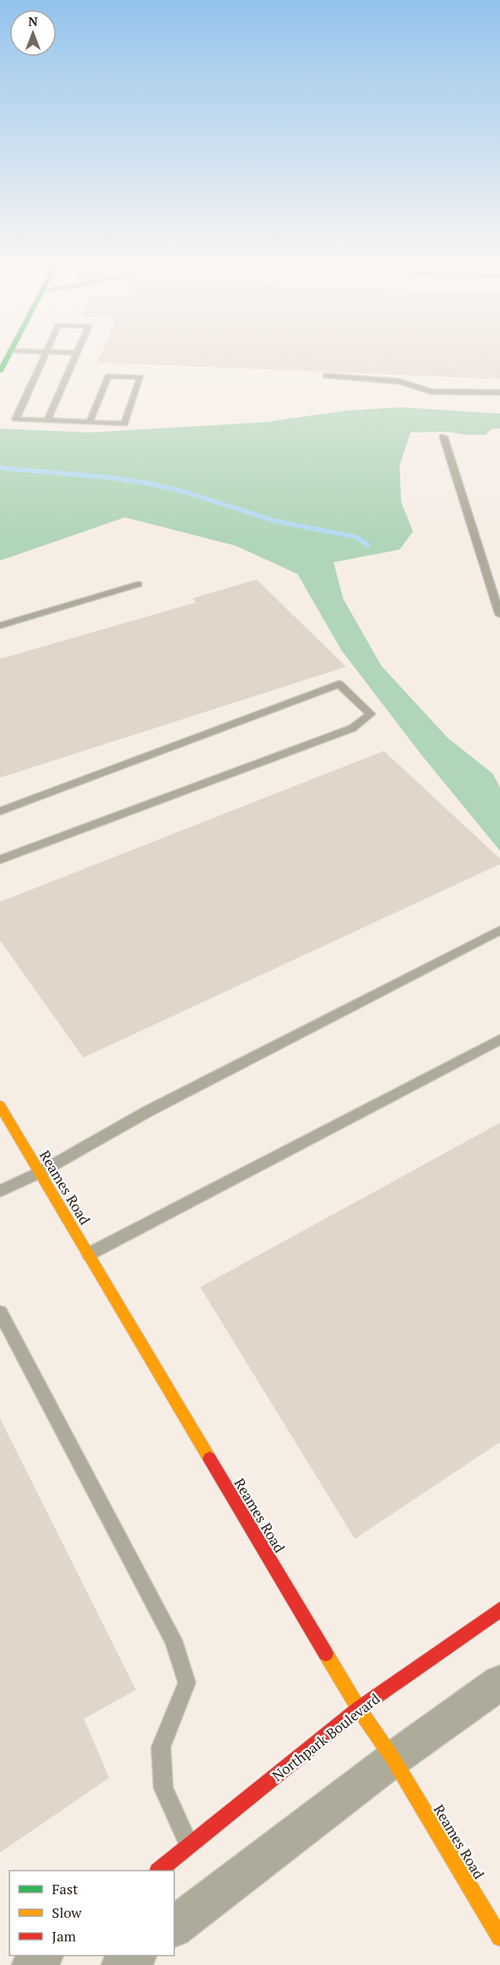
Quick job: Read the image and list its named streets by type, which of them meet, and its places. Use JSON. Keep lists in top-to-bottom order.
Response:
{
  "streets": {
    "main road": ["Reames Road", "Northpark Boulevard"]
  },
  "crossings": [
    ["Reames Road", "Northpark Boulevard"]
  ],
  "legend": ["Fast", "Slow", "Jam"],
  "north": "top"
}
